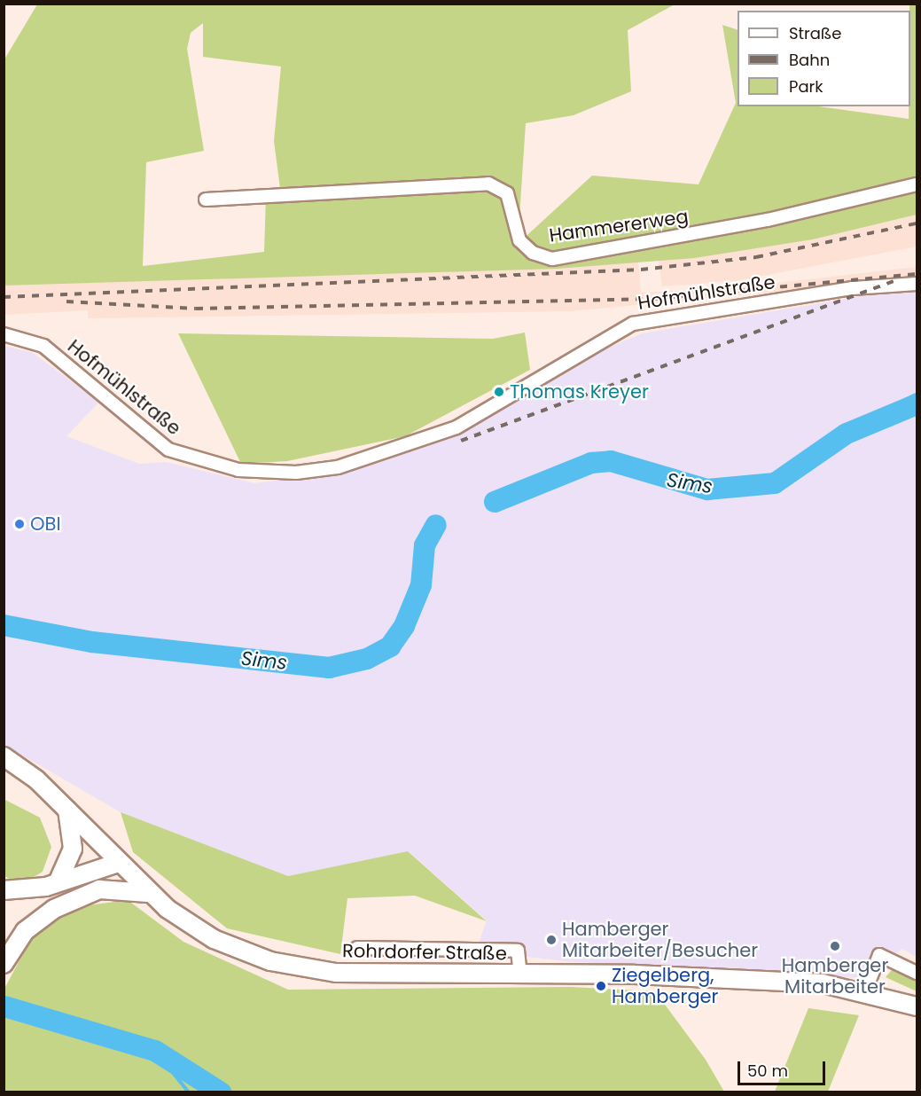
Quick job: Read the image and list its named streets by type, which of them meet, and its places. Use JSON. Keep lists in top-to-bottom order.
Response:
{
  "streets": {
    "main road": ["Rohrdorfer Straße"],
    "street": ["Hammererweg", "Hofmühlstraße"]
  },
  "water": ["Sims"],
  "places": [
    "Thomas Kreyer",
    "OBI",
    "Hamberger Mitarbeiter/Besucher",
    "Hamberger Mitarbeiter",
    "Ziegelberg, Hamberger"
  ],
  "legend": ["Straße", "Bahn", "Park"],
  "scale_bar": "50 m"
}
